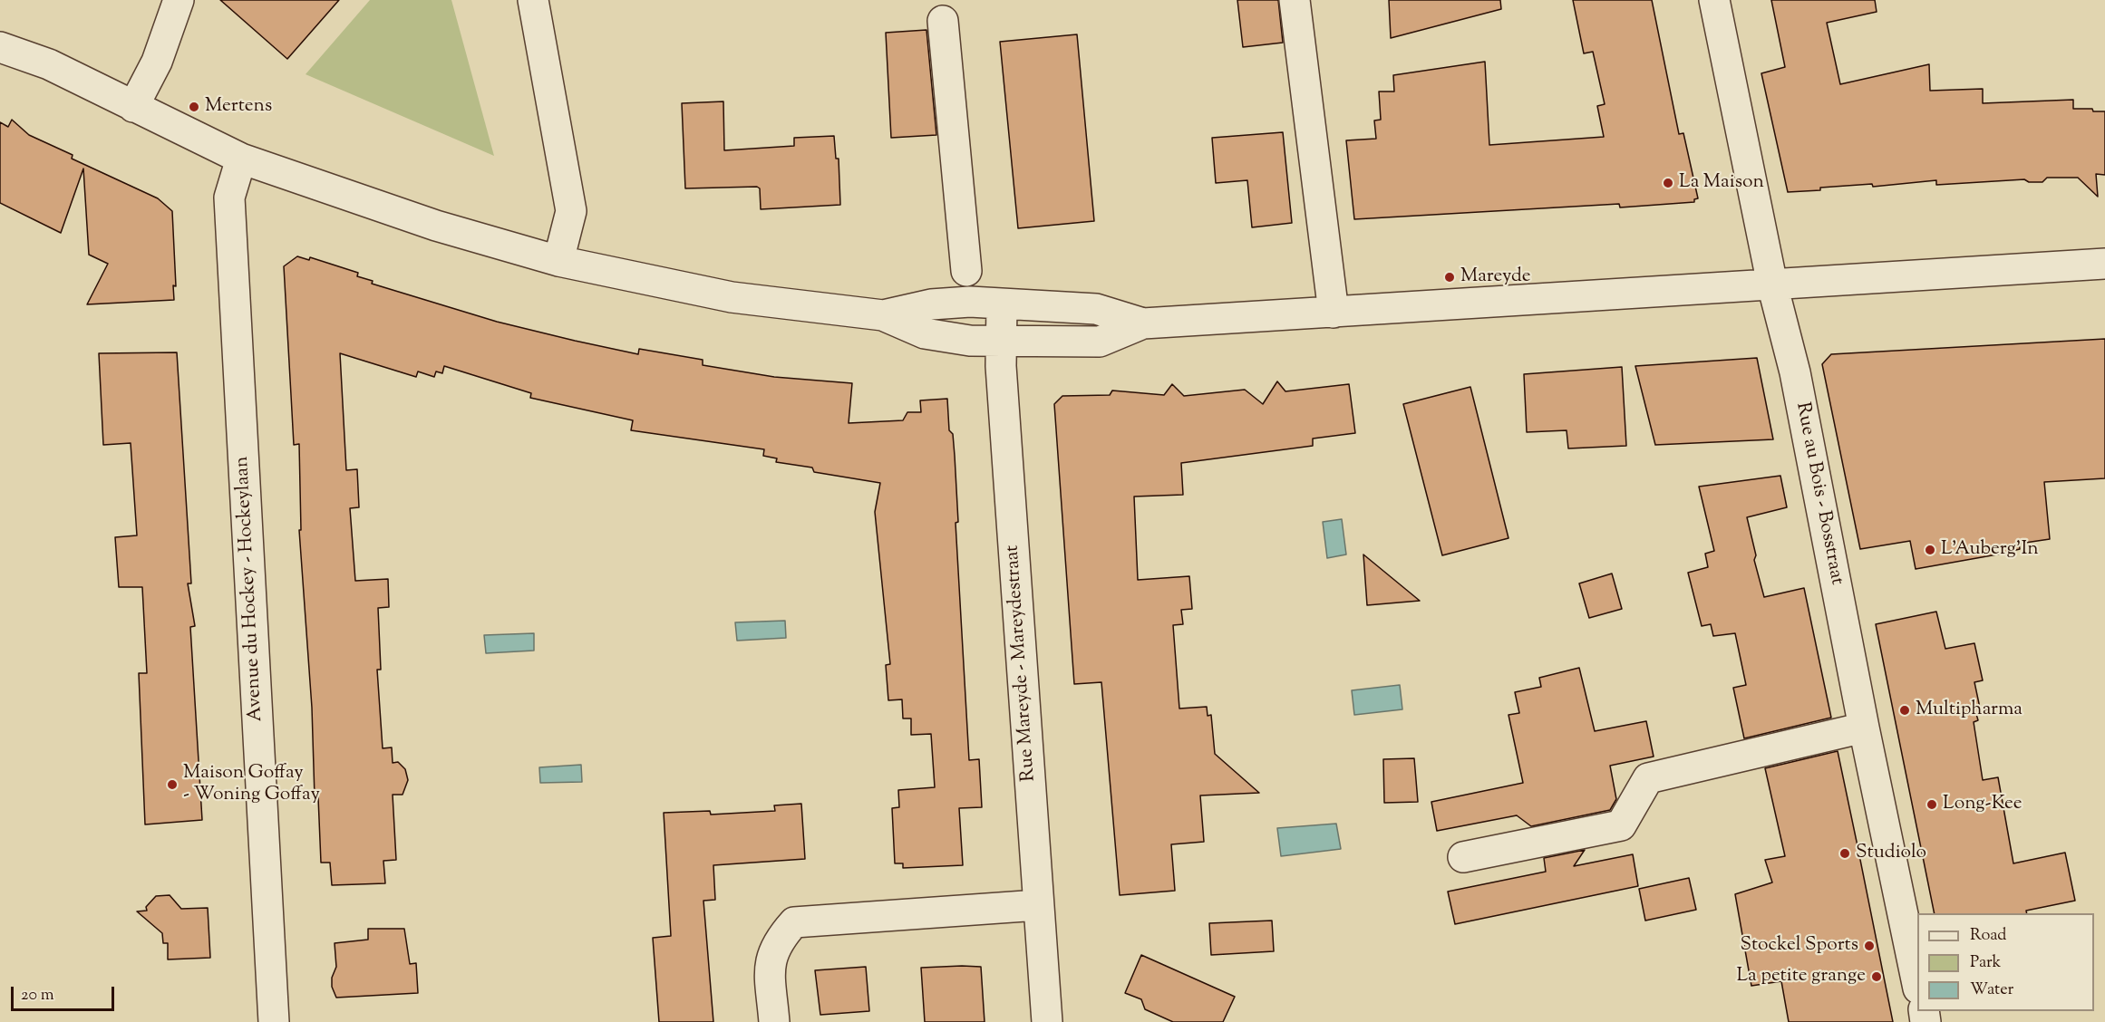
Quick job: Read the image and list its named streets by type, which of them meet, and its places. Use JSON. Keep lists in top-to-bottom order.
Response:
{
  "streets": {
    "street": ["Rue au Bois - Bosstraat", "Avenue du Hockey - Hockeylaan", "Rue Mareyde - Mareydestraat"]
  },
  "places": [
    "Mertens",
    "La Maison",
    "Mareyde",
    "L'Auberg'In",
    "Multipharma",
    "Maison Goffay - Woning Goffay",
    "Long-Kee",
    "Studiolo",
    "Stockel Sports",
    "La petite grange"
  ],
  "legend": ["Road", "Park", "Water"],
  "scale_bar": "20 m"
}
